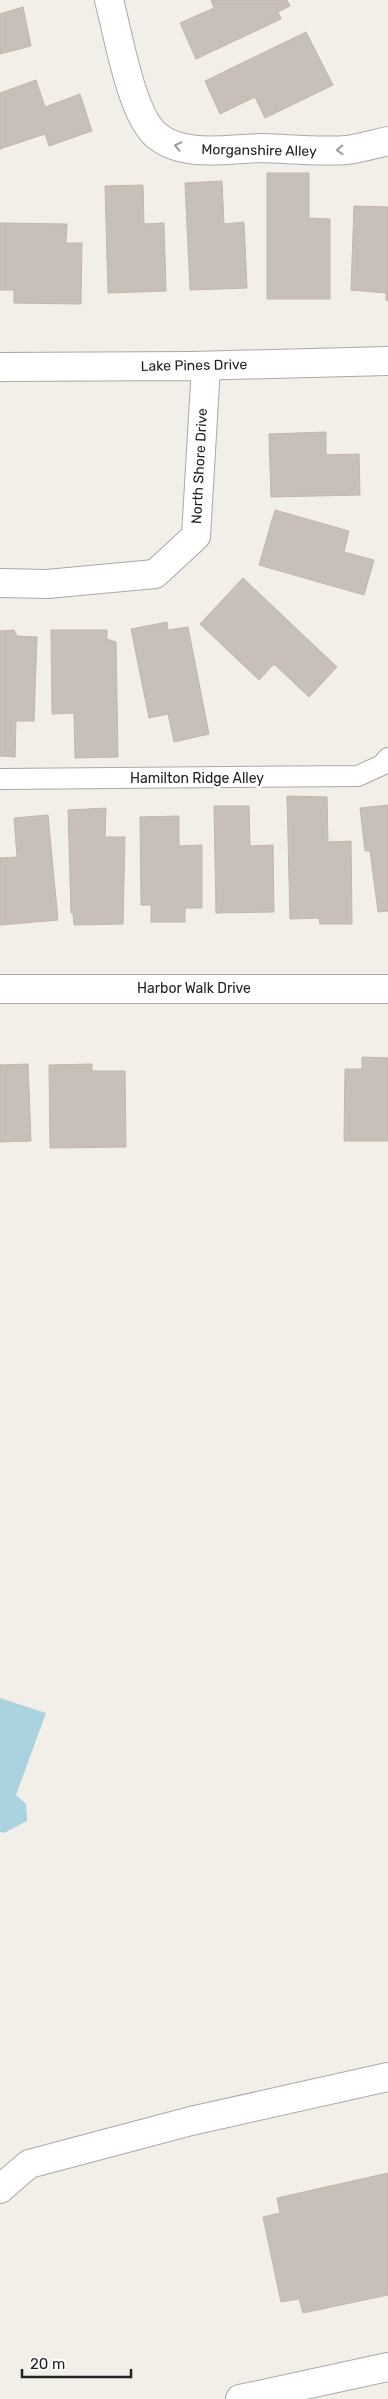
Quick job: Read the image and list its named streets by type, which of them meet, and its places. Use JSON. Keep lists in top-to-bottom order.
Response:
{
  "streets": {
    "street": [
      "Morganshire Alley",
      "Lake Pines Drive",
      "North Shore Drive",
      "Harbor Walk Drive"
    ],
    "lane": ["Hamilton Ridge Alley"]
  },
  "crossings": [
    ["Lake Pines Drive", "North Shore Drive"]
  ],
  "one_way": ["Morganshire Alley"],
  "scale_bar": "20 m"
}
